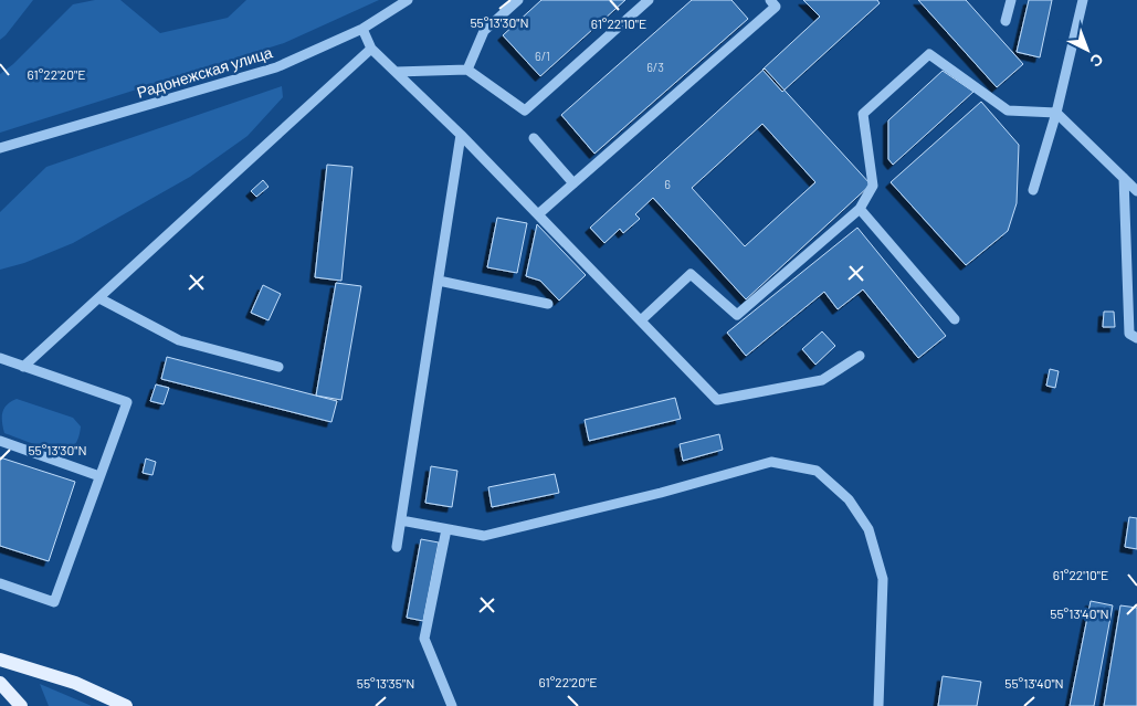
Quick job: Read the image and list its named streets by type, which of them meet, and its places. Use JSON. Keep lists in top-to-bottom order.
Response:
{
  "streets": {
    "street": ["Радонежская улица"]
  },
  "house_numbers": ["6/1", "6/3", "6"],
  "north": "bottom right",
  "coordinates": [
    "55°13'30\"N",
    "61°22'10\"E",
    "61°22'20\"E",
    "55°13'40\"N",
    "55°13'35\"N"
  ]
}
